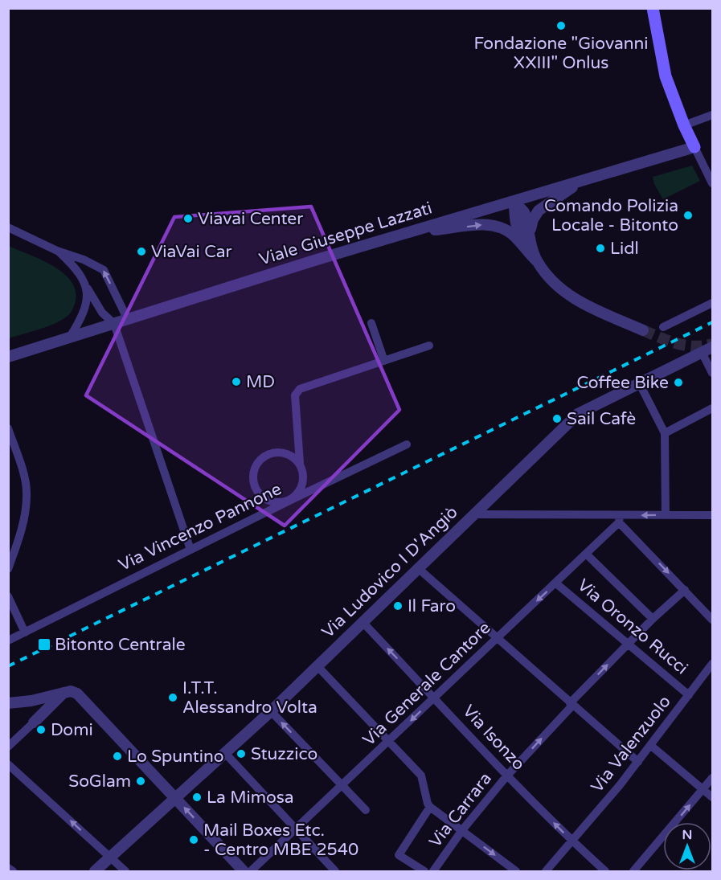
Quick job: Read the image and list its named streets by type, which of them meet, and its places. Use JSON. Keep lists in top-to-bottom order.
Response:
{
  "streets": {
    "street": [
      "Viale Giuseppe Lazzati",
      "Via Vincenzo Pannone",
      "Via Ludovico I D'Angiò",
      "Via Oronzo Rucci",
      "Via Generale Cantore",
      "Via Isonzo",
      "Via Valenzuolo",
      "Via Carrara"
    ]
  },
  "crossings": [
    ["Via Ludovico I D'Angiò", "Via Generale Cantore"],
    ["Via Ludovico I D'Angiò", "Via Isonzo"],
    ["Via Oronzo Rucci", "Via Generale Cantore"],
    ["Via Oronzo Rucci", "Via Valenzuolo"],
    ["Via Oronzo Rucci", "Via Carrara"],
    ["Via Generale Cantore", "Via Isonzo"],
    ["Via Isonzo", "Via Valenzuolo"],
    ["Via Isonzo", "Via Carrara"]
  ],
  "one_way": ["Via Carrara"],
  "places": {
    "other": [
      "Fondazione \"Giovanni XXIII\" Onlus",
      "Comando Polizia Locale - Bitonto",
      "Viavai Center",
      "Lidl",
      "ViaVai Car",
      "MD",
      "Coffee Bike",
      "Sail Cafè",
      "Il Faro",
      "I.T.T. Alessandro Volta",
      "Domi",
      "Stuzzico",
      "Lo Spuntino",
      "SoGlam",
      "La Mimosa",
      "Mail Boxes Etc. - Centro MBE 2540"
    ],
    "transit": ["Bitonto Centrale"]
  },
  "north": "top"
}
